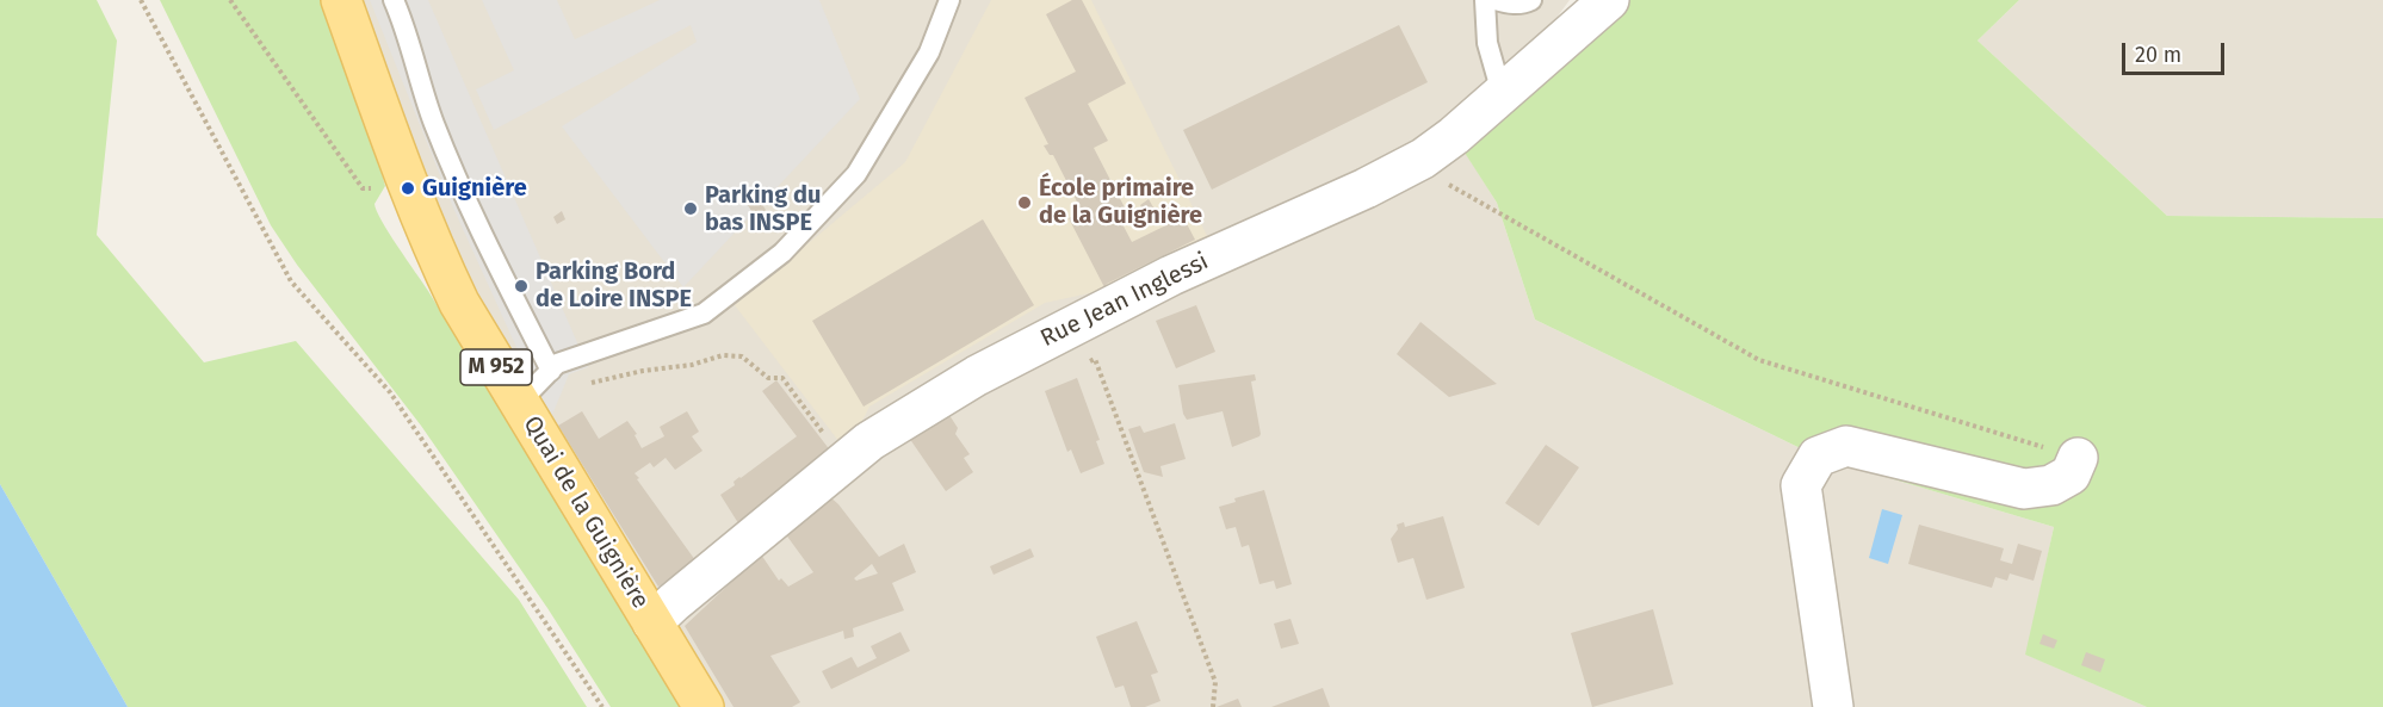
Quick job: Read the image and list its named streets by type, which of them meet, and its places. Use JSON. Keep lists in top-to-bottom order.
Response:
{
  "streets": {
    "main road": ["M 952", "Quai de la Guignière"],
    "street": ["Rue Jean Inglessi"]
  },
  "crossings": [
    ["Rue Jean Inglessi", "Quai de la Guignière"]
  ],
  "places": [
    "Guignière",
    "École primaire de la Guignière",
    "Parking du bas INSPE",
    "Parking Bord de Loire INSPE"
  ],
  "scale_bar": "20 m"
}
